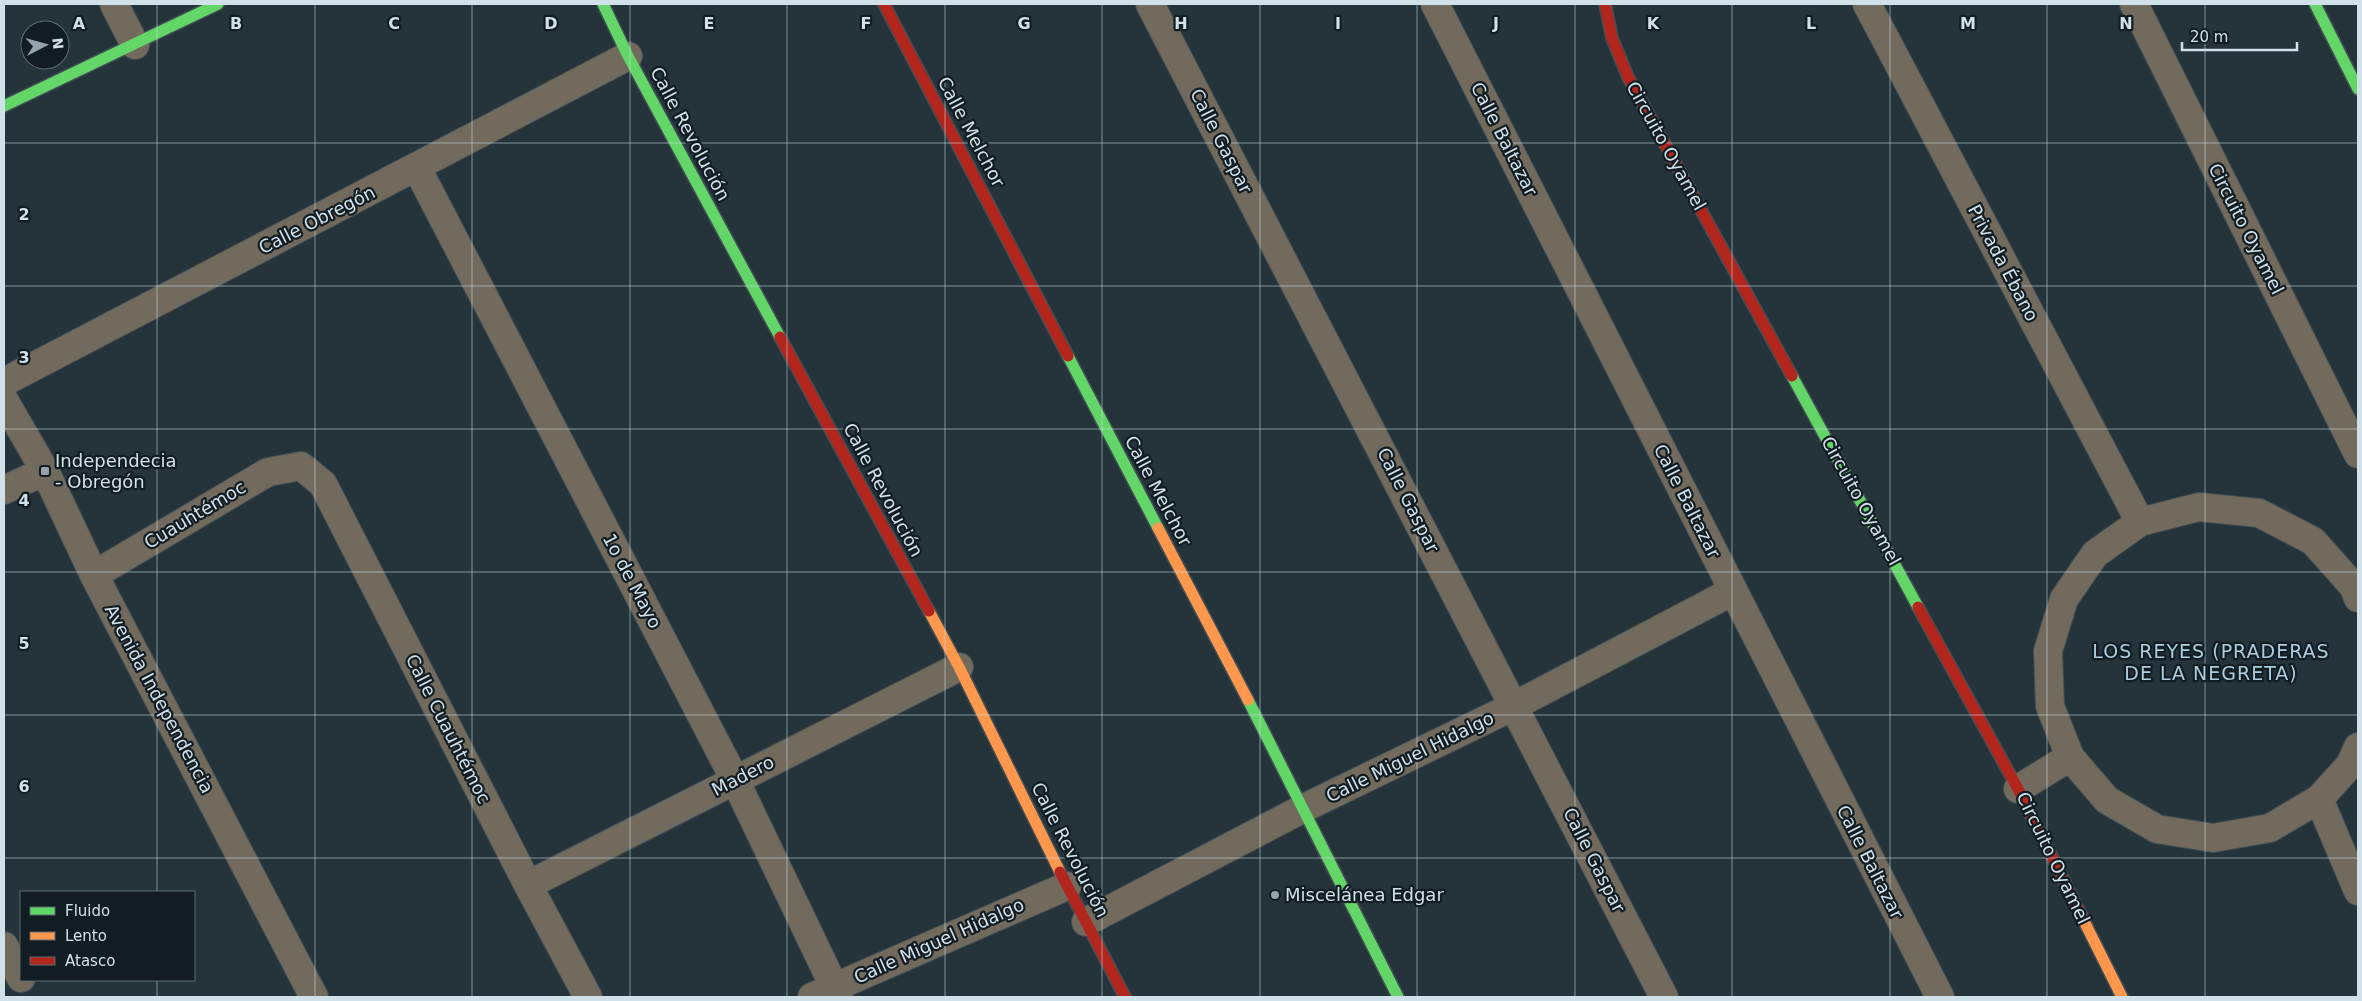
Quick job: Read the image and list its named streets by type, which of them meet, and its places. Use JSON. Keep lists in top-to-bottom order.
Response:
{
  "streets": {
    "street": [
      "Calle Melchor",
      "Calle Revolución",
      "Calle Baltazar",
      "Calle Gaspar",
      "Circuito Oyamel",
      "Calle Obregón",
      "Privada Ébano",
      "Cuauhtémoc",
      "1o de Mayo",
      "Avenida Independencia",
      "Calle Cuauhtémoc",
      "Calle Miguel Hidalgo",
      "Madero"
    ]
  },
  "crossings": [
    ["Calle Melchor", "Calle Miguel Hidalgo"],
    ["Calle Revolución", "Calle Obregón"],
    ["Calle Revolución", "Calle Miguel Hidalgo"],
    ["Calle Revolución", "Madero"],
    ["Calle Baltazar", "Calle Miguel Hidalgo"],
    ["Calle Gaspar", "Calle Miguel Hidalgo"],
    ["Calle Obregón", "1o de Mayo"],
    ["Cuauhtémoc", "Avenida Independencia"],
    ["Cuauhtémoc", "Calle Cuauhtémoc"],
    ["1o de Mayo", "Calle Miguel Hidalgo"],
    ["1o de Mayo", "Madero"],
    ["Calle Cuauhtémoc", "Madero"]
  ],
  "districts": ["LOS REYES (PRADERAS DE LA NEGRETA)"],
  "places": {
    "transit": ["Independecia - Obregón"],
    "other": ["Miscelánea Edgar"]
  },
  "legend": ["Fluido", "Lento", "Atasco"],
  "scale_bar": "20 m",
  "north": "right",
  "grid": {
    "columns": [
      "A",
      "B",
      "C",
      "D",
      "E",
      "F",
      "G",
      "H",
      "I",
      "J",
      "K",
      "L",
      "M",
      "N"
    ],
    "rows": [
      "2",
      "3",
      "4",
      "5",
      "6"
    ]
  }
}
